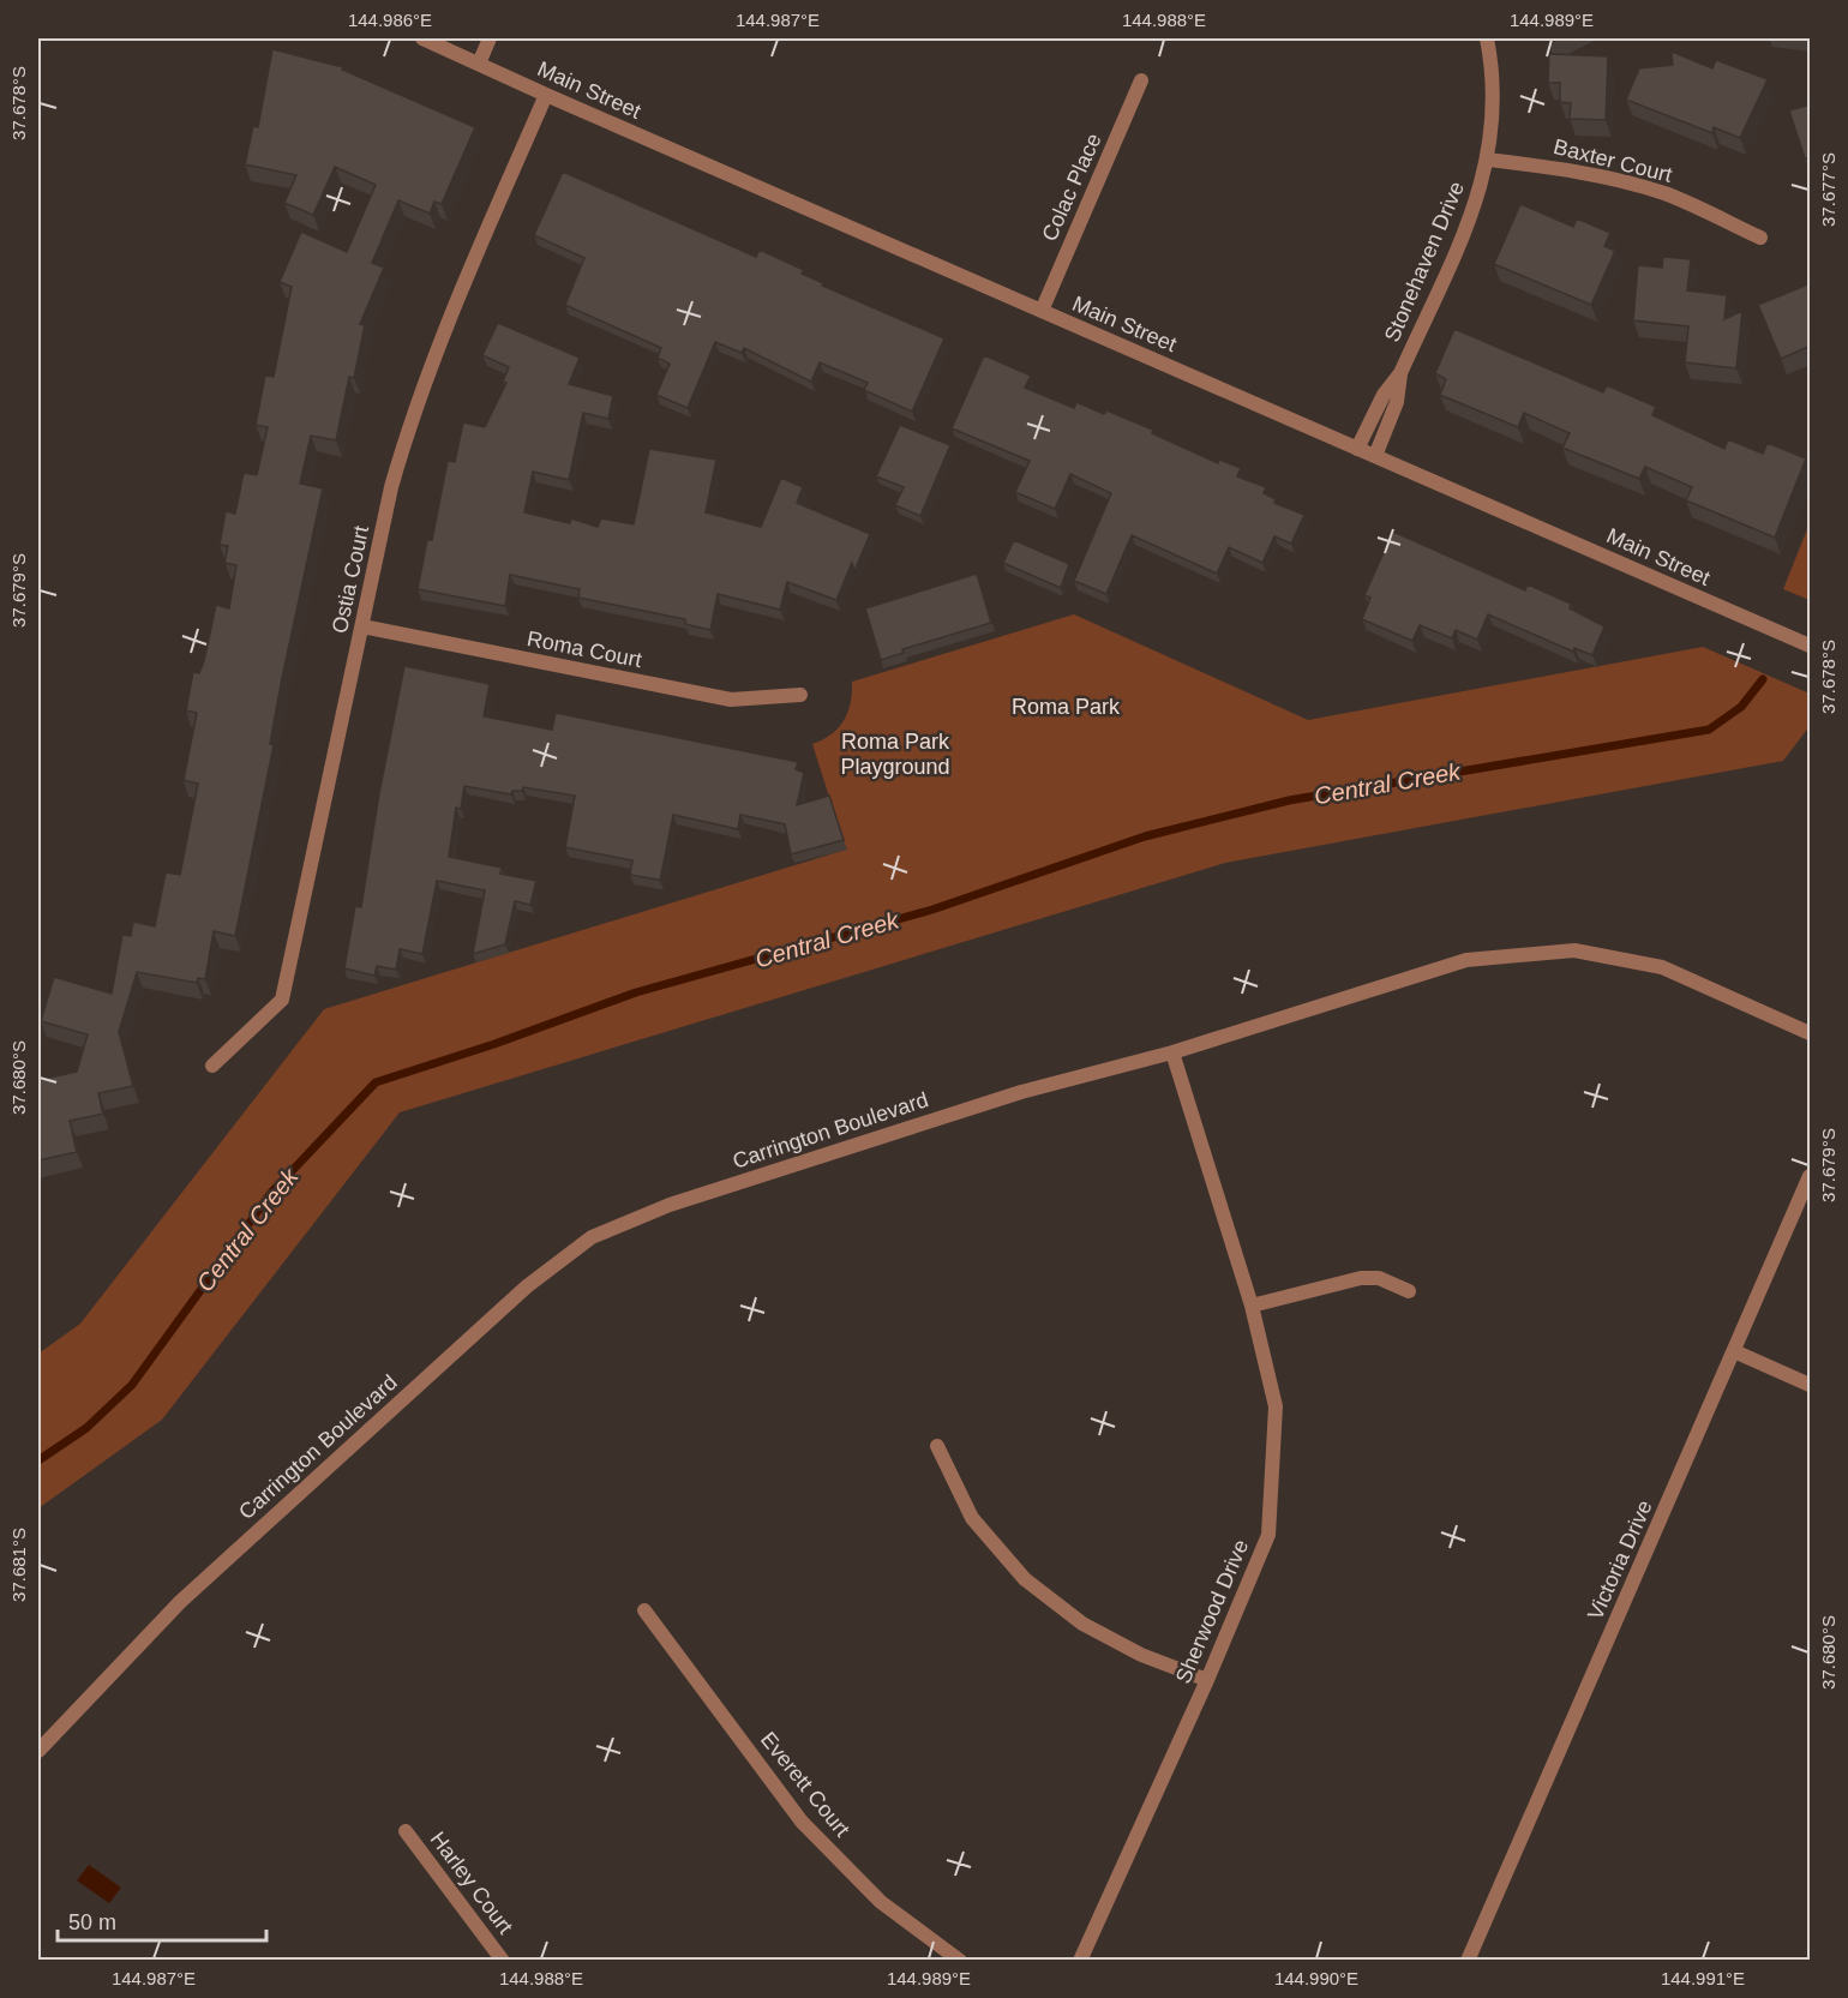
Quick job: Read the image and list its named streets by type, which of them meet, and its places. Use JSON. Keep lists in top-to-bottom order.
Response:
{
  "streets": {
    "street": [
      "Main Street",
      "Baxter Court",
      "Colac Place",
      "Stonehaven Drive",
      "Ostia Court",
      "Roma Court",
      "Carrington Boulevard",
      "Victoria Drive",
      "Sherwood Drive",
      "Everett Court",
      "Harley Court"
    ]
  },
  "crossings": [
    ["Main Street", "Colac Place"],
    ["Main Street", "Stonehaven Drive"],
    ["Main Street", "Ostia Court"],
    ["Baxter Court", "Stonehaven Drive"],
    ["Ostia Court", "Roma Court"],
    ["Carrington Boulevard", "Sherwood Drive"]
  ],
  "water": ["Central Creek"],
  "parks": ["Roma Park", "Roma Park Playground"],
  "scale_bar": "50 m",
  "coordinates": [
    "144.986°E",
    "144.987°E",
    "144.988°E",
    "144.989°E",
    "37.678°S",
    "37.677°S",
    "37.679°S",
    "37.680°S",
    "37.681°S",
    "144.990°E",
    "144.991°E"
  ]
}
